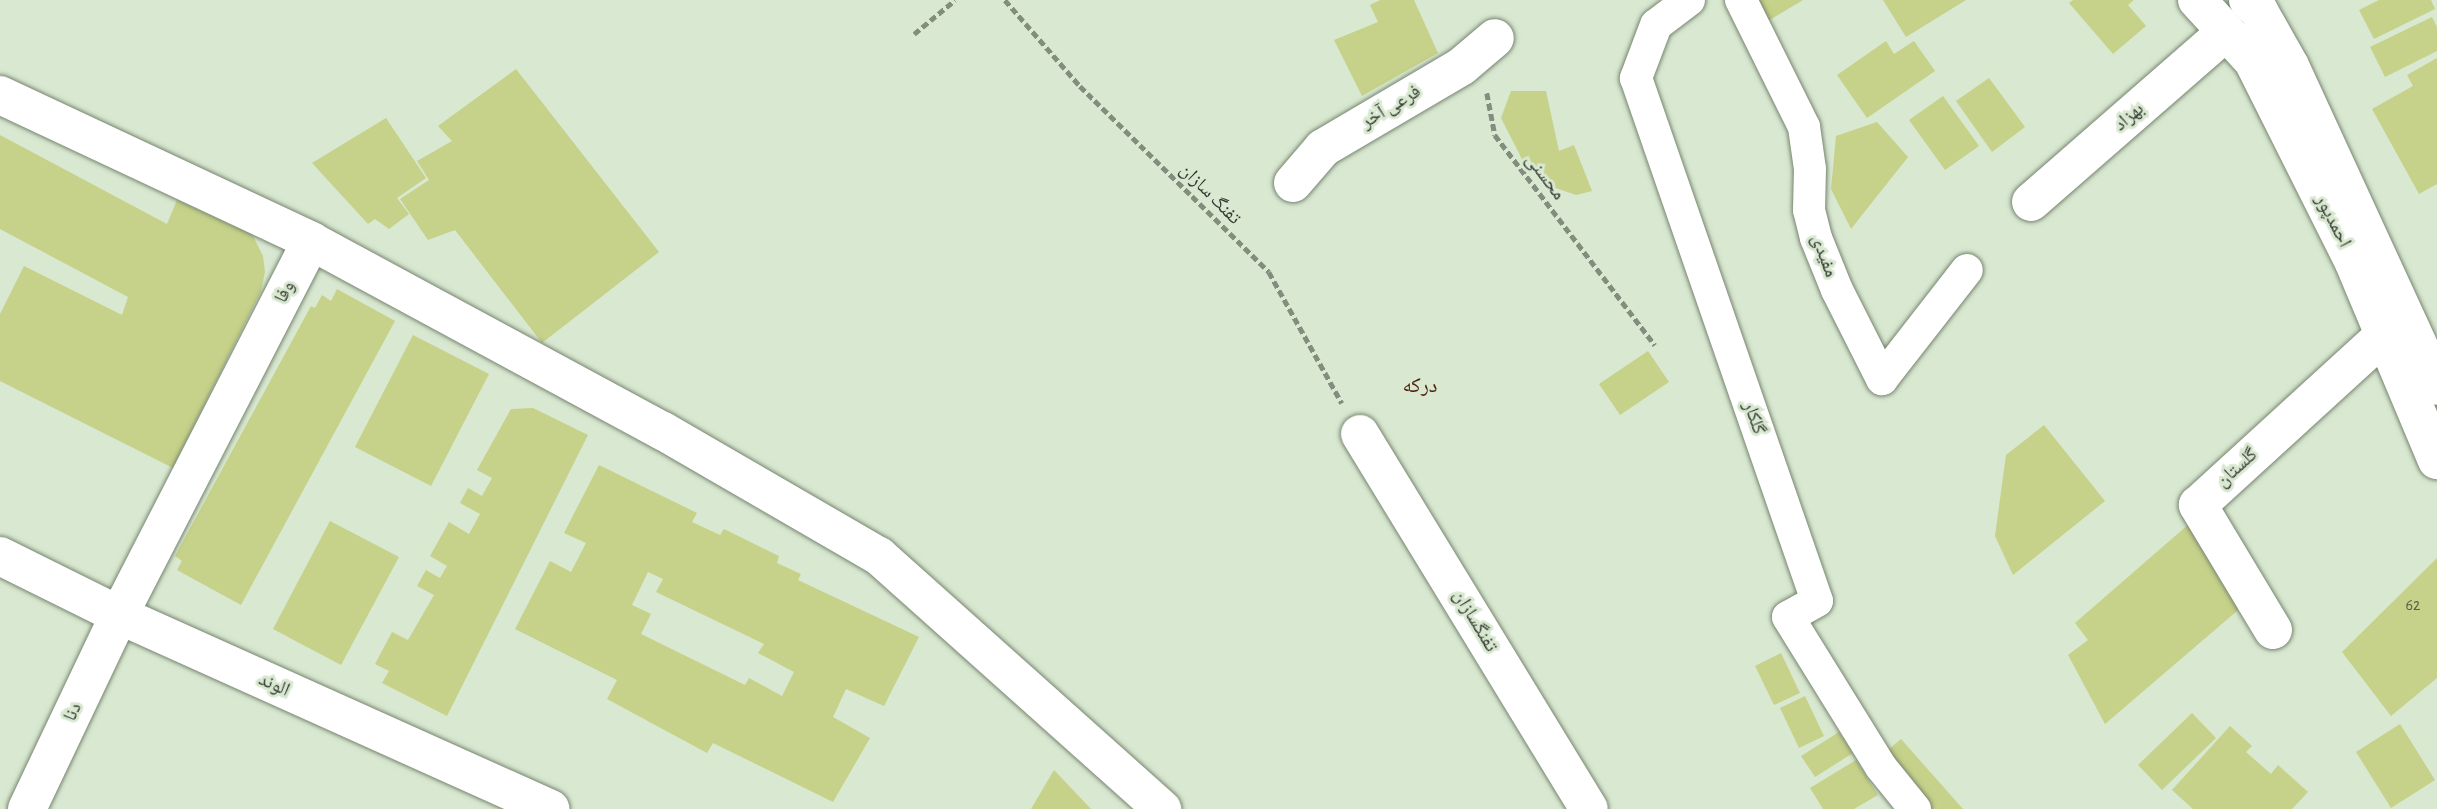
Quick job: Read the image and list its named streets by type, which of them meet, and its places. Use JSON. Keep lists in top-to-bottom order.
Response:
{
  "streets": {
    "street": [
      "فرعی آخر",
      "بهزاد",
      "احمدپور",
      "مفیدی",
      "وفا",
      "گلکار",
      "گلستان",
      "تفنگسازان",
      "الوند",
      "دنا"
    ],
    "path": ["محسنی", "تفنگ سازان"]
  },
  "crossings": [
    ["فرعی آخر", "محسنی"],
    ["بهزاد", "احمدپور"],
    ["تفنگ سازان", "تفنگسازان"],
    ["احمدپور", "گلستان"],
    ["وفا", "الوند"],
    ["وفا", "دنا"],
    ["الوند", "دنا"]
  ],
  "districts": ["درکه"],
  "house_numbers": ["62"]
}
